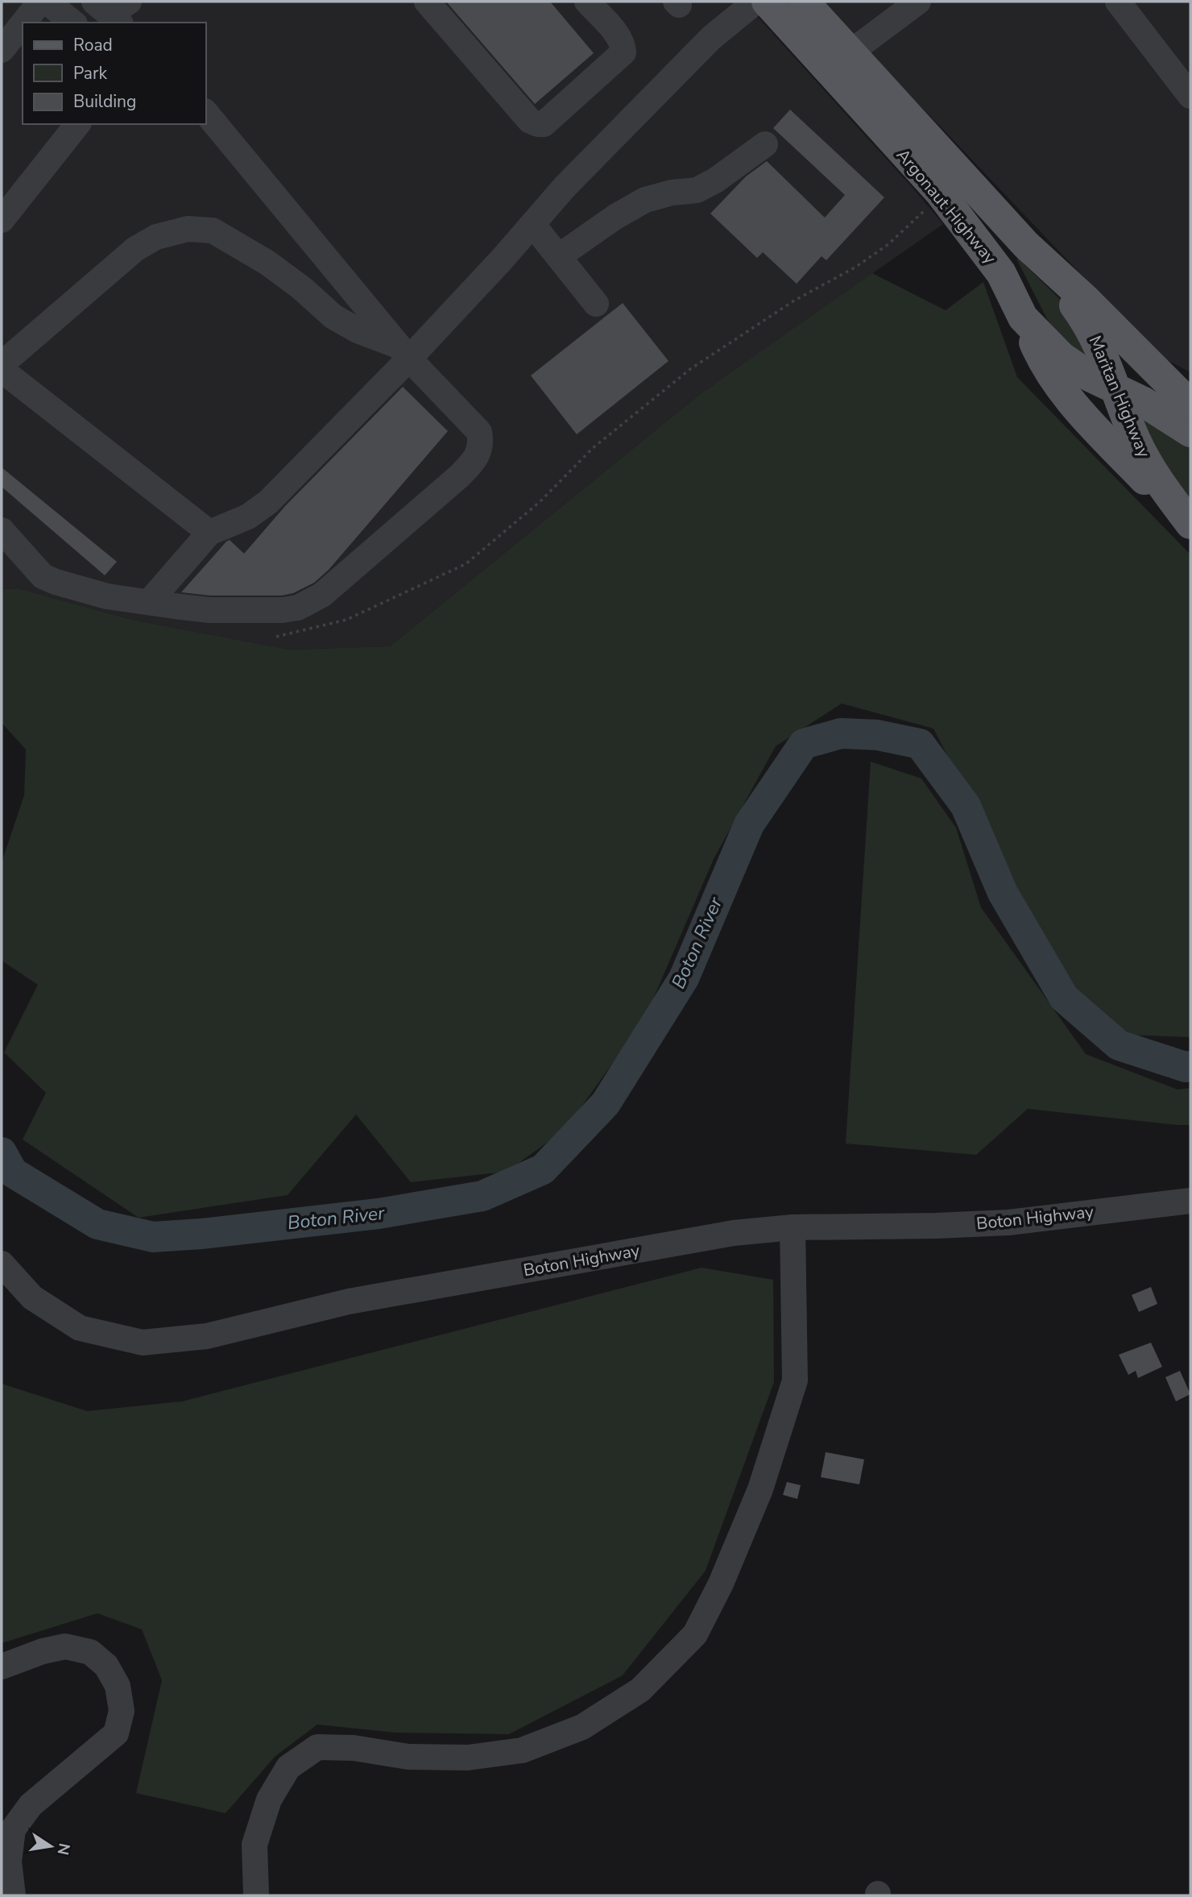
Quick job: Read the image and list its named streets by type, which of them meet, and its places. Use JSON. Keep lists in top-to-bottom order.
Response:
{
  "streets": {
    "main road": ["Argonaut Highway", "Maritan Highway"],
    "street": ["Boton Highway"]
  },
  "crossings": [
    ["Argonaut Highway", "Maritan Highway"]
  ],
  "water": ["Boton River"],
  "legend": ["Road", "Park", "Building"],
  "north": "right"
}
